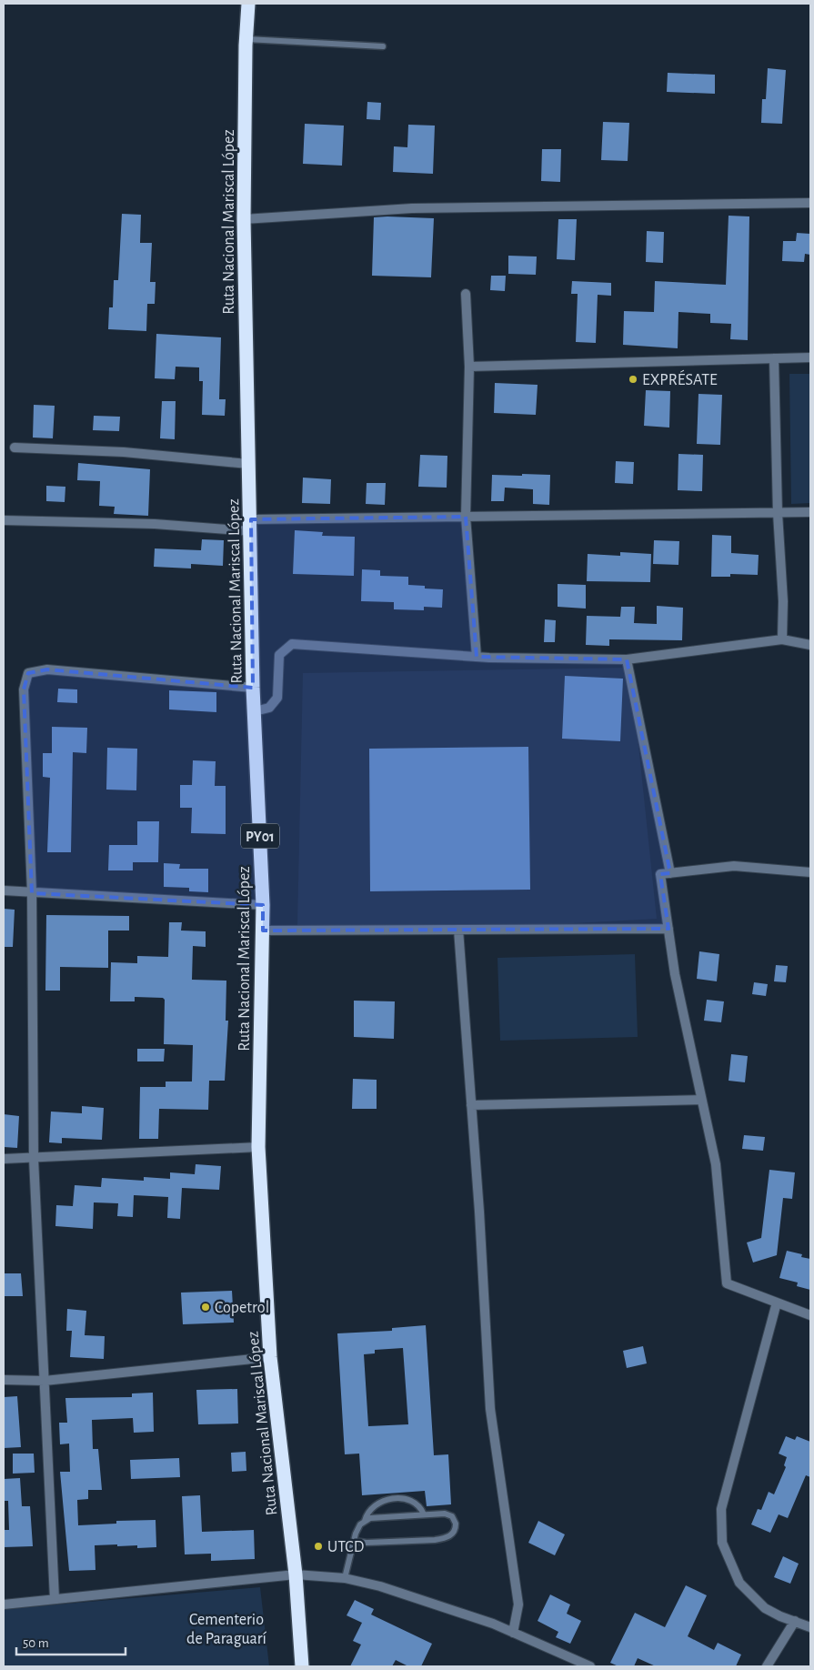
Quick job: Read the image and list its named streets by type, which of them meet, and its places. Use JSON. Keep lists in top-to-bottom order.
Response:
{
  "streets": {
    "highway": ["Ruta Nacional Mariscal López", "PY01"]
  },
  "parks": ["Cementerio de Paraguarí"],
  "places": ["EXPRÉSATE", "Copetrol", "UTCD"],
  "scale_bar": "50 m"
}
